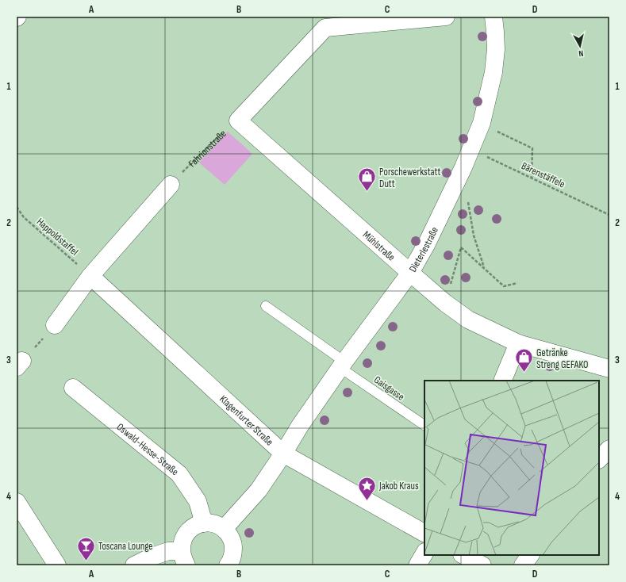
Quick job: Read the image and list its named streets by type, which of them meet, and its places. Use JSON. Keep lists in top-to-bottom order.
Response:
{
  "streets": {
    "street": [
      "Mühlstraße",
      "Dieterlestraße",
      "Klagenfurter Straße",
      "Oswald-Hesse-Straße"
    ],
    "lane": ["Gaisgasse"],
    "path": ["Fahrionstraße", "Bärenstäffele", "Happoldstaffel"]
  },
  "crossings": [
    ["Fahrionstraße", "Mühlstraße"],
    ["Bärenstäffele", "Dieterlestraße"],
    ["Happoldstaffel", "Klagenfurter Straße"],
    ["Mühlstraße", "Dieterlestraße"],
    ["Dieterlestraße", "Gaisgasse"],
    ["Dieterlestraße", "Klagenfurter Straße"]
  ],
  "places": {
    "shop": ["Porschewerkstatt Dutt", "Getränke Streng GEFAKO"],
    "place": ["Jakob Kraus"],
    "bar": ["Toscana Lounge"]
  },
  "north": "bottom",
  "grid": {
    "columns": [
      "A",
      "B",
      "C",
      "D"
    ],
    "rows": [
      "1",
      "2",
      "3",
      "4"
    ]
  }
}
